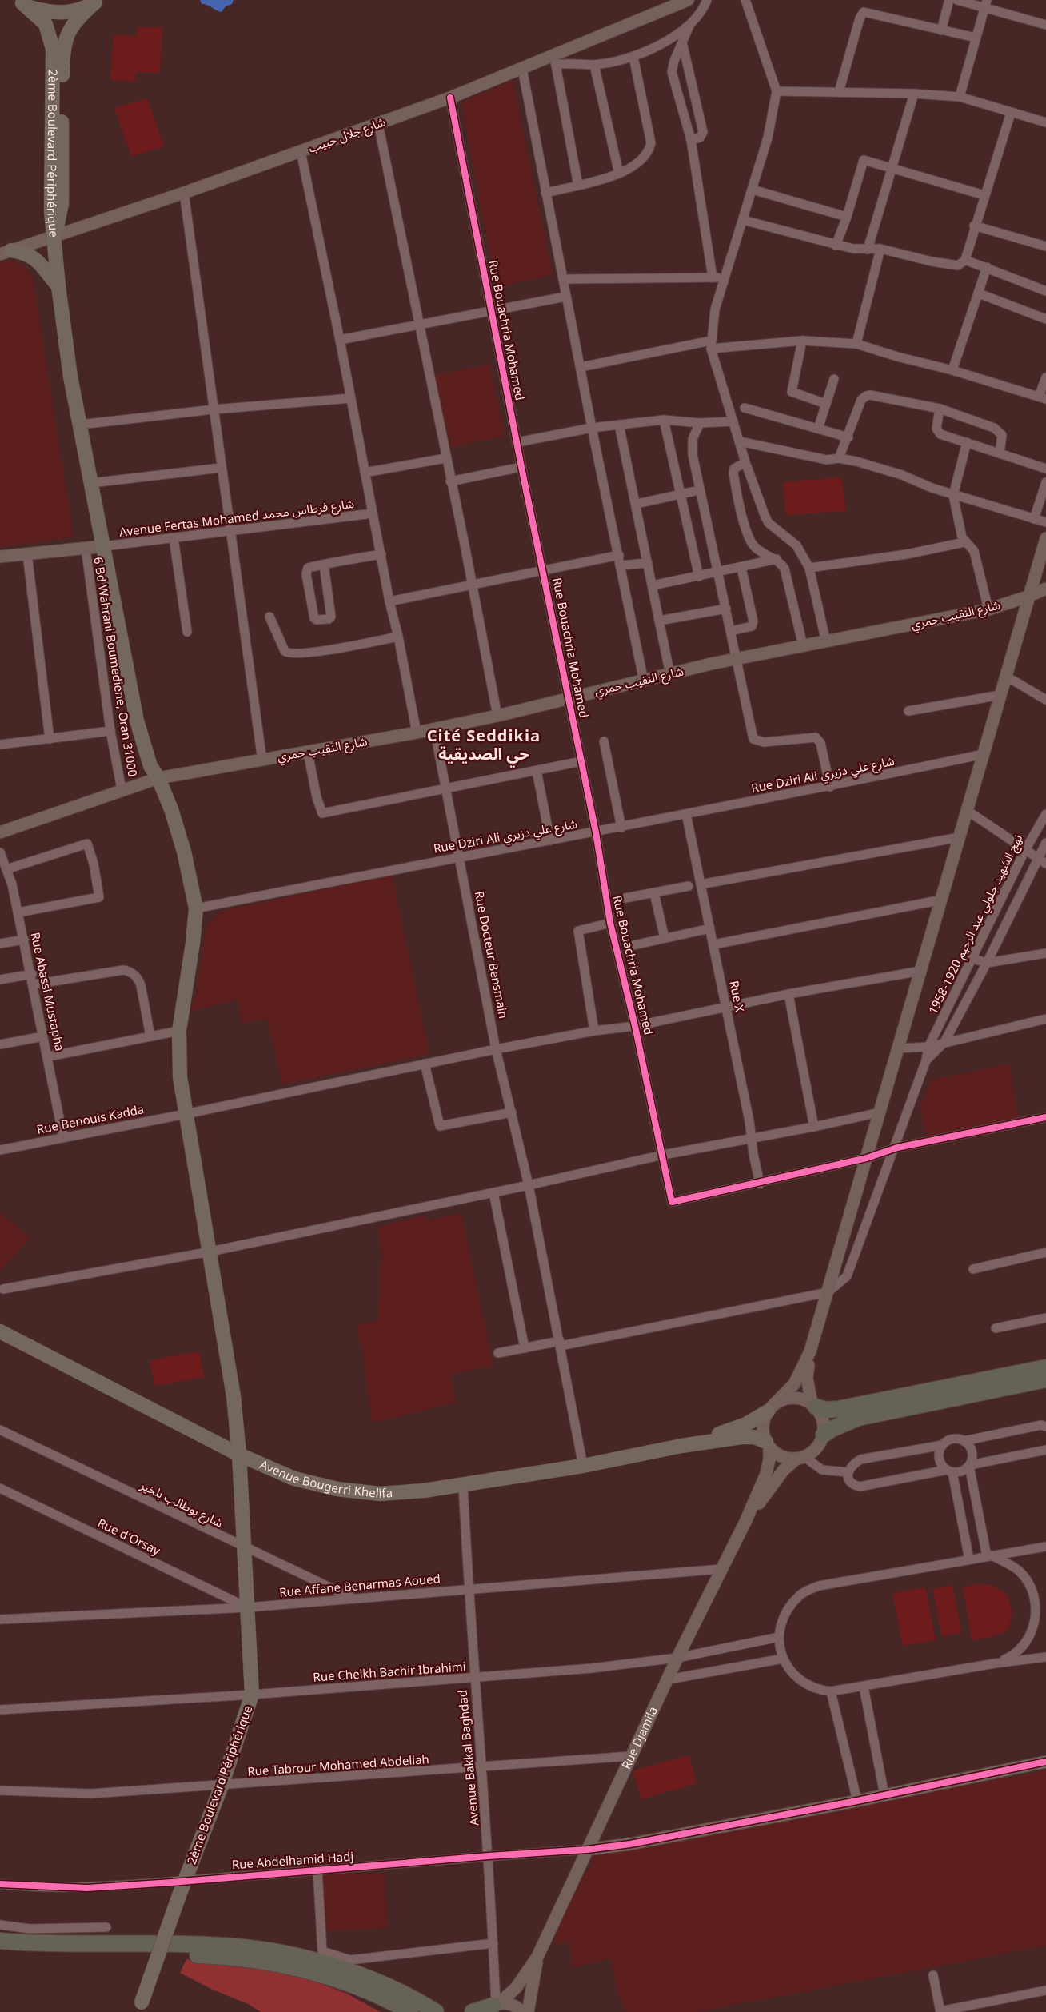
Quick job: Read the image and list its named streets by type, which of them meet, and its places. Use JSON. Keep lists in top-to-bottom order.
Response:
{
  "streets": {
    "main road": ["2ème Boulevard Périphérique", "Avenue Bougerri Khelifa"],
    "street": [
      "شارع جلال حبيب",
      "Rue Bouachria Mohamed",
      "Avenue Fertas Mohamed شارع فرطاس محمد",
      "شارع النقيب حمري",
      "6 Bd Wahrani Boumediene, Oran 31000",
      "Rue Dziri Ali شارع علي دزيري",
      "نهج الشهيد جلولي عبد الرحيم 1920-1958",
      "Rue Docteur Bensmain",
      "Rue Abassi Mustapha",
      "Rue X",
      "Rue Benouis Kadda",
      "شارع بوطالب بلخير",
      "Rue d'Orsay",
      "Rue Affane Benarmas Aoued",
      "Rue Cheikh Bachir Ibrahimi",
      "Rue Djamila",
      "Avenue Bakkal Baghdad",
      "Rue Tabrour Mohamed Abdellah",
      "Rue Abdelhamid Hadj"
    ]
  },
  "crossings": [
    ["شارع جلال حبيب", "2ème Boulevard Périphérique"],
    ["شارع جلال حبيب", "Rue Bouachria Mohamed"],
    ["2ème Boulevard Périphérique", "Avenue Fertas Mohamed شارع فرطاس محمد"],
    ["2ème Boulevard Périphérique", "شارع النقيب حمري"],
    ["2ème Boulevard Périphérique", "Rue Dziri Ali شارع علي دزيري"],
    ["2ème Boulevard Périphérique", "Rue Benouis Kadda"],
    ["2ème Boulevard Périphérique", "Avenue Bougerri Khelifa"],
    ["2ème Boulevard Périphérique", "شارع بوطالب بلخير"],
    ["2ème Boulevard Périphérique", "Rue d'Orsay"],
    ["2ème Boulevard Périphérique", "Rue Affane Benarmas Aoued"],
    ["2ème Boulevard Périphérique", "Rue Cheikh Bachir Ibrahimi"],
    ["2ème Boulevard Périphérique", "Rue Tabrour Mohamed Abdellah"],
    ["2ème Boulevard Périphérique", "Rue Abdelhamid Hadj"],
    ["Rue Bouachria Mohamed", "شارع النقيب حمري"],
    ["Rue Bouachria Mohamed", "Rue Dziri Ali شارع علي دزيري"],
    ["Rue Bouachria Mohamed", "Rue X"],
    ["Rue Bouachria Mohamed", "Rue Benouis Kadda"],
    ["شارع النقيب حمري", "6 Bd Wahrani Boumediene, Oran 31000"],
    ["شارع النقيب حمري", "Rue Docteur Bensmain"],
    ["Rue Dziri Ali شارع علي دزيري", "Rue Docteur Bensmain"],
    ["Rue Dziri Ali شارع علي دزيري", "Rue X"],
    ["Rue Docteur Bensmain", "Rue Benouis Kadda"],
    ["Rue Docteur Bensmain", "Avenue Bougerri Khelifa"],
    ["Rue Abassi Mustapha", "Rue Benouis Kadda"],
    ["Rue X", "Rue Benouis Kadda"],
    ["Avenue Bougerri Khelifa", "Avenue Bakkal Baghdad"],
    ["شارع بوطالب بلخير", "Rue Affane Benarmas Aoued"],
    ["Rue d'Orsay", "Rue Affane Benarmas Aoued"],
    ["Rue Affane Benarmas Aoued", "Rue Djamila"],
    ["Rue Affane Benarmas Aoued", "Avenue Bakkal Baghdad"],
    ["Rue Cheikh Bachir Ibrahimi", "Rue Djamila"],
    ["Rue Cheikh Bachir Ibrahimi", "Avenue Bakkal Baghdad"],
    ["Rue Djamila", "Rue Tabrour Mohamed Abdellah"],
    ["Rue Djamila", "Rue Abdelhamid Hadj"],
    ["Avenue Bakkal Baghdad", "Rue Tabrour Mohamed Abdellah"],
    ["Avenue Bakkal Baghdad", "Rue Abdelhamid Hadj"]
  ],
  "districts": ["Cité Seddikia حي الصديقية"]
}
